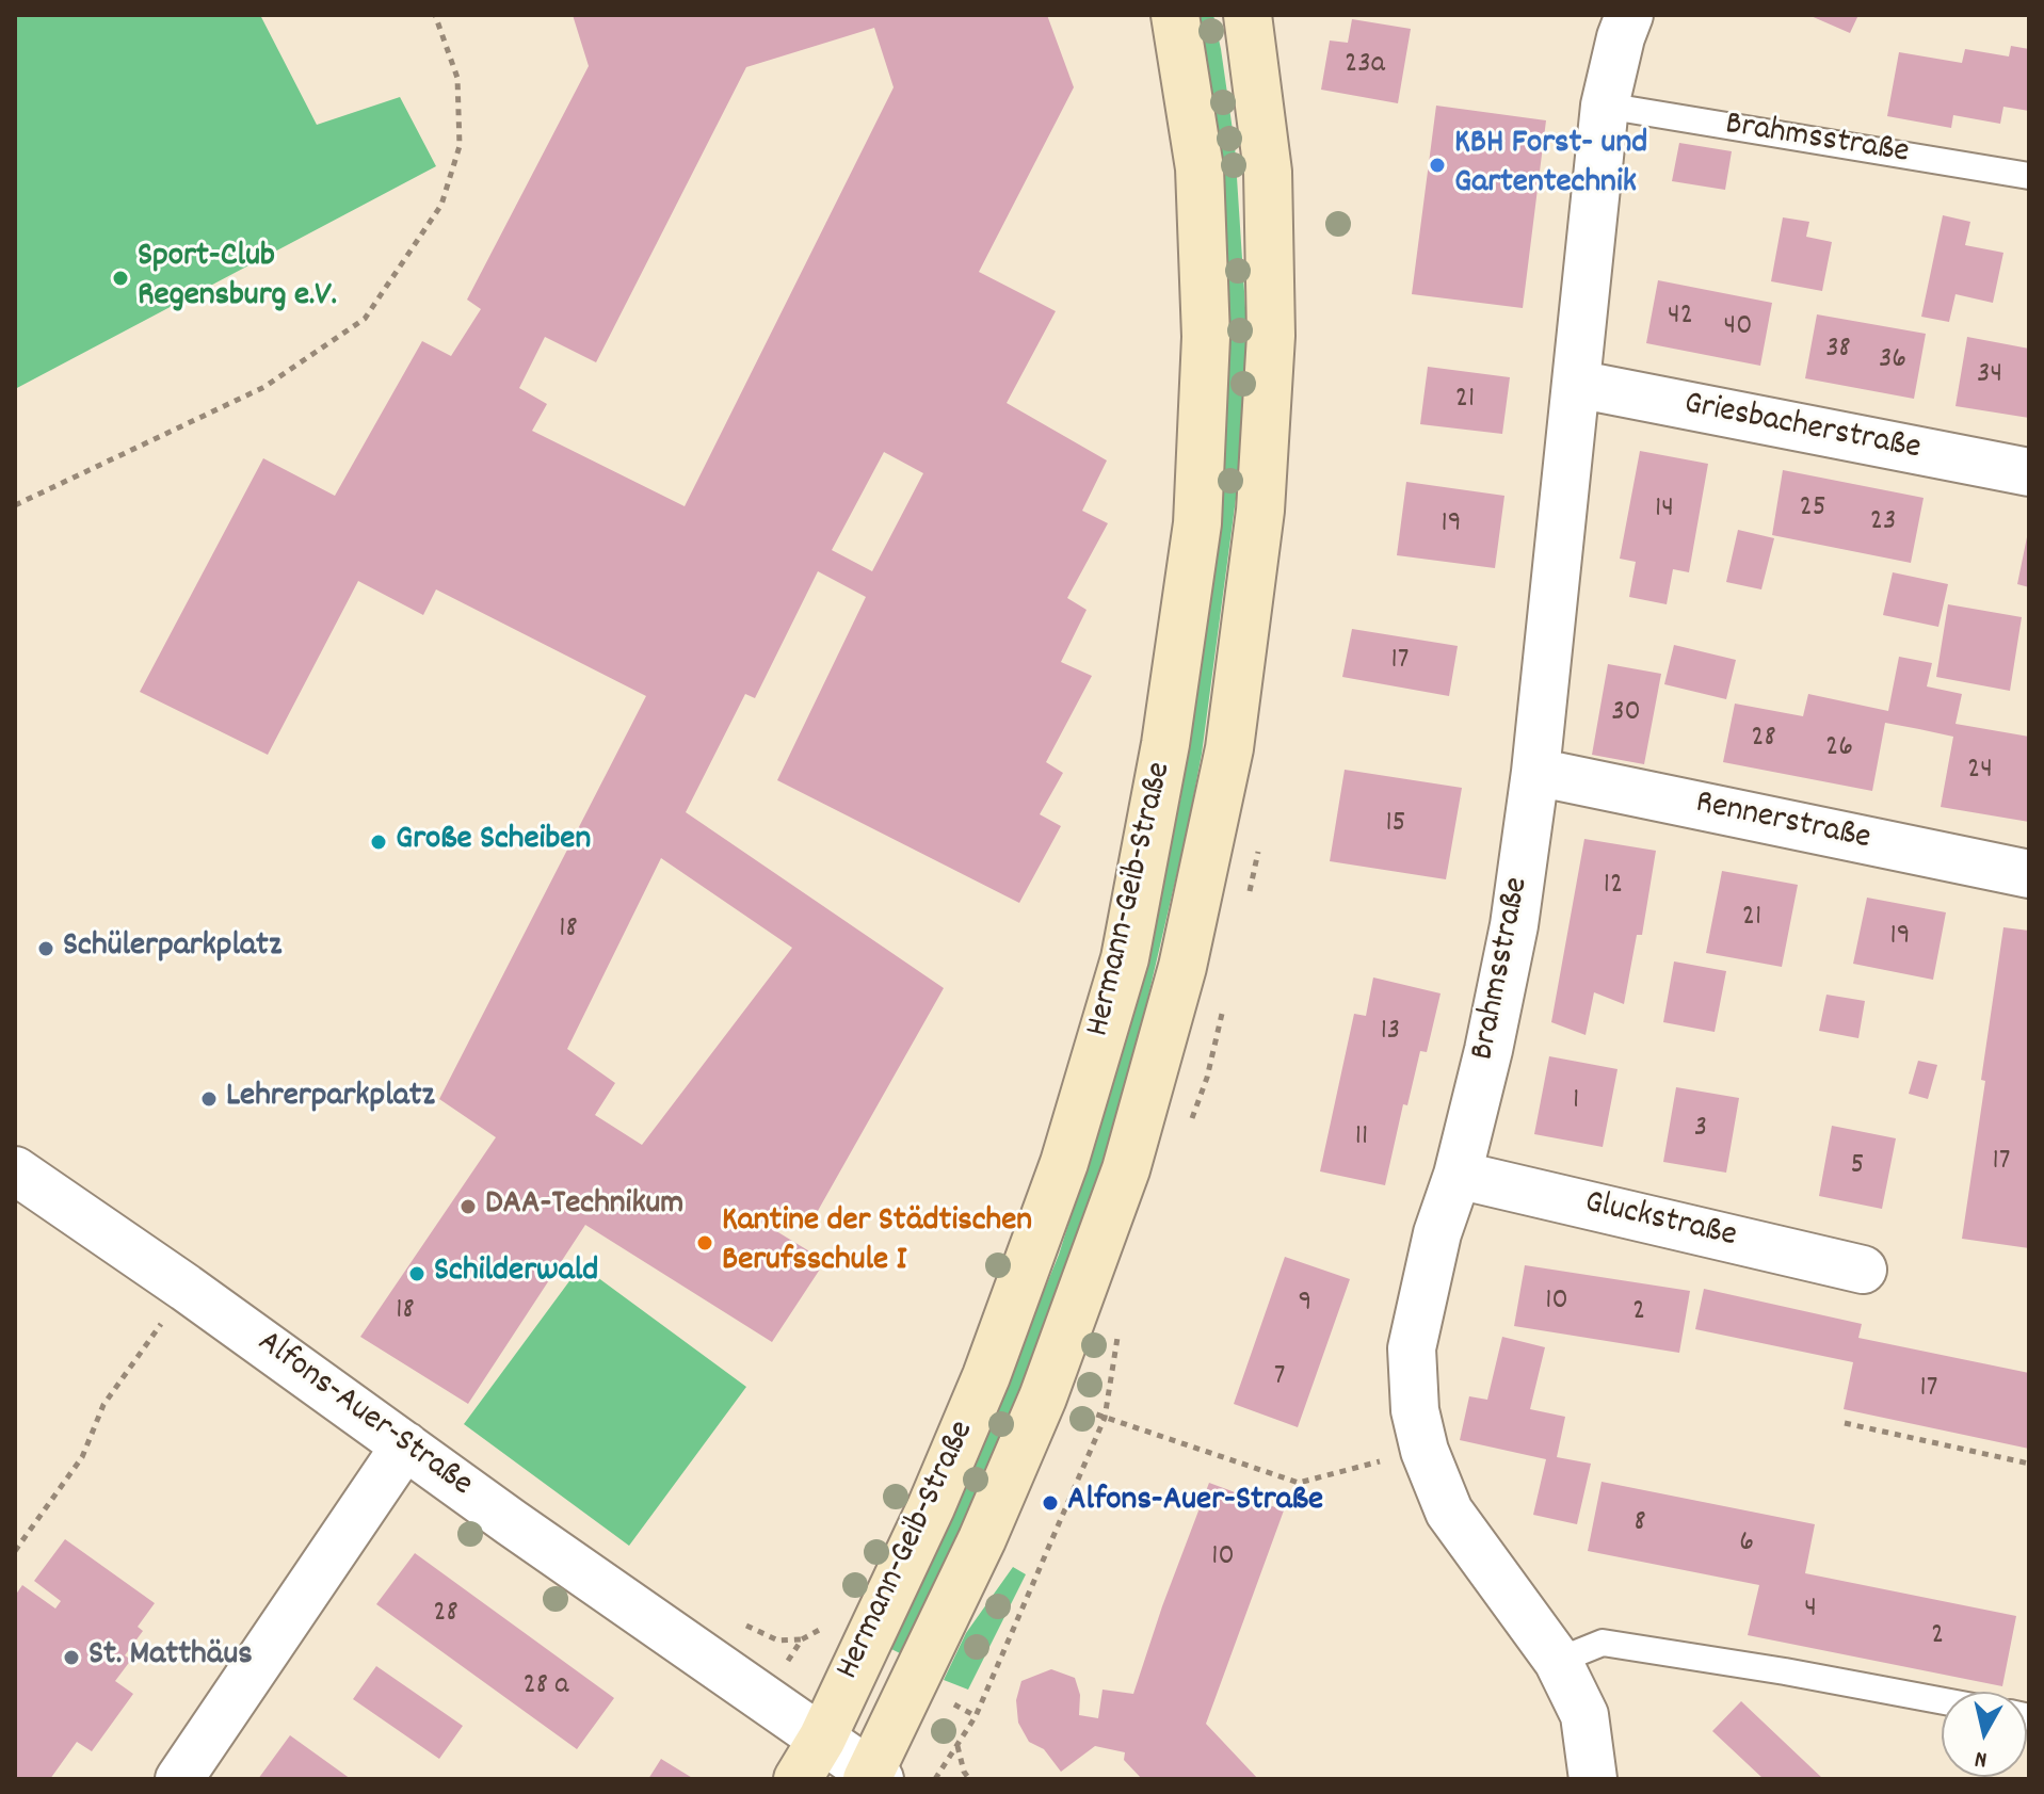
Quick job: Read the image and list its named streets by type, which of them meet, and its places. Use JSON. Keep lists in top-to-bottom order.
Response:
{
  "streets": {
    "street": [
      "Brahmsstraße",
      "Griesbacherstraße",
      "Rennerstraße",
      "Hermann-Geib-Straße",
      "Gluckstraße",
      "Alfons-Auer-Straße"
    ]
  },
  "crossings": [
    ["Brahmsstraße", "Griesbacherstraße"],
    ["Brahmsstraße", "Rennerstraße"],
    ["Brahmsstraße", "Gluckstraße"],
    ["Hermann-Geib-Straße", "Alfons-Auer-Straße"]
  ],
  "places": [
    "KBH Forst- und Gartentechnik",
    "Sport-Club Regensburg e.V.",
    "Große Scheiben",
    "Schülerparkplatz",
    "Lehrerparkplatz",
    "DAA-Technikum",
    "Kantine der Städtischen Berufsschule I",
    "Schilderwald",
    "Alfons-Auer-Straße",
    "St. Matthäus"
  ],
  "house_numbers": [
    "23a",
    "42",
    "40",
    "38",
    "36",
    "34",
    "21",
    "25",
    "14",
    "23",
    "19",
    "17",
    "30",
    "28",
    "26",
    "24",
    "15",
    "12",
    "21",
    "18",
    "19",
    "13",
    "1",
    "3",
    "11",
    "17",
    "5",
    "10",
    "9",
    "18",
    "2",
    "7",
    "17",
    "8",
    "6",
    "10",
    "4",
    "28",
    "2",
    "28 a"
  ],
  "north": "bottom"
}
